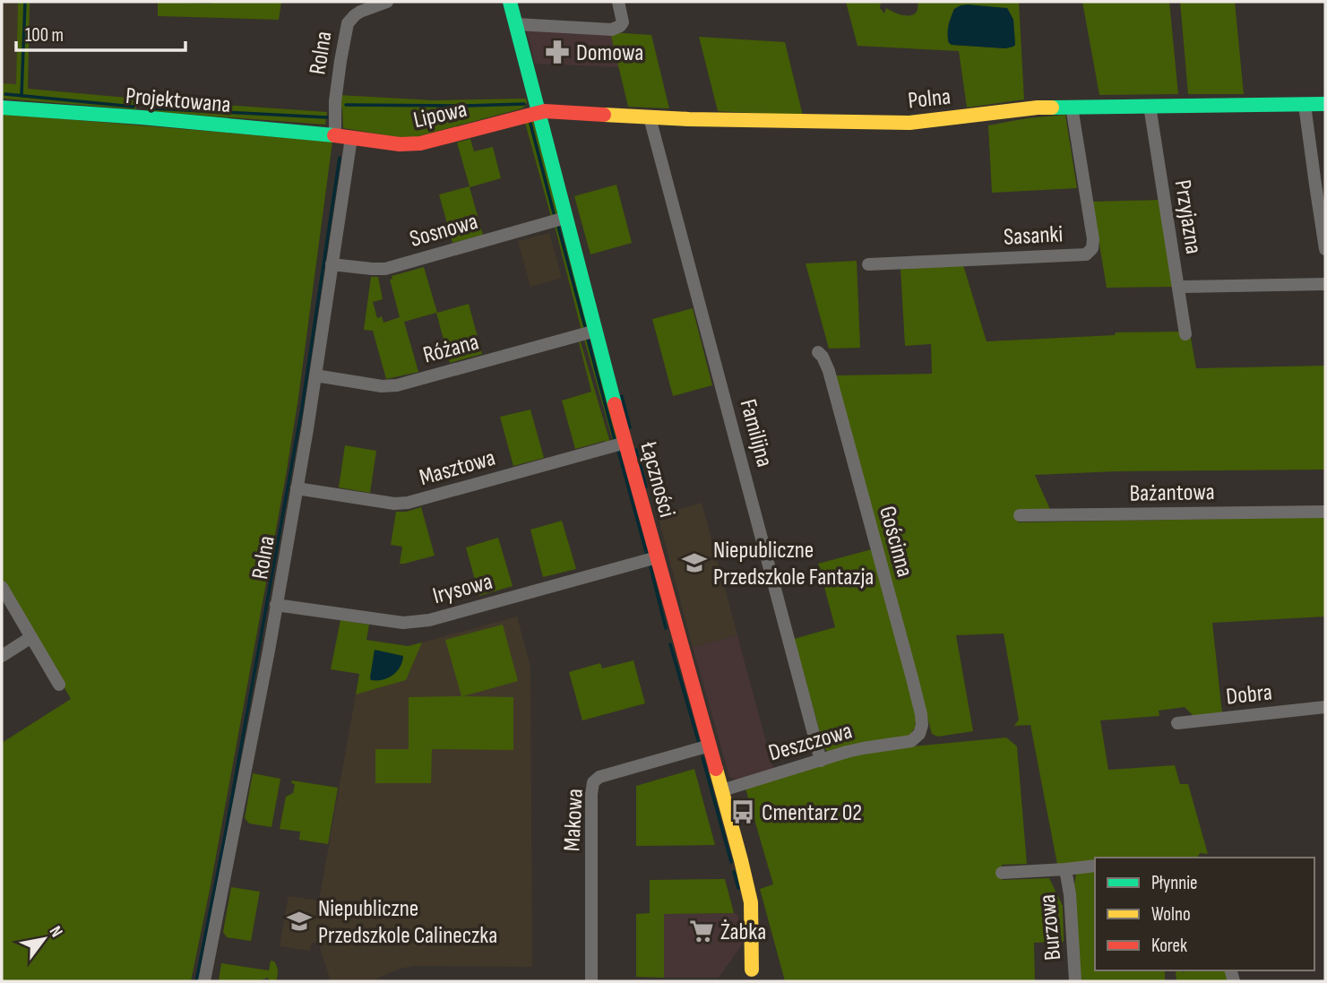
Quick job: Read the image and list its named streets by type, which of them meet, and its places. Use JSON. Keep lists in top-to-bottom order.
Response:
{
  "streets": {
    "street": [
      "Rolna",
      "Polna",
      "Projektowana",
      "Lipowa",
      "Przyjazna",
      "Sosnowa",
      "Sasanki",
      "Różana",
      "Familijna",
      "Masztowa",
      "Łączności",
      "Bażantowa",
      "Gościnna",
      "Irysowa",
      "Dobra",
      "Deszczowa",
      "Makowa",
      "Burzowa"
    ]
  },
  "crossings": [
    ["Rolna", "Projektowana"],
    ["Rolna", "Lipowa"],
    ["Rolna", "Sosnowa"],
    ["Rolna", "Różana"],
    ["Rolna", "Masztowa"],
    ["Rolna", "Irysowa"],
    ["Polna", "Lipowa"],
    ["Polna", "Przyjazna"],
    ["Polna", "Sasanki"],
    ["Polna", "Familijna"],
    ["Polna", "Łączności"],
    ["Projektowana", "Lipowa"],
    ["Lipowa", "Łączności"],
    ["Sosnowa", "Łączności"],
    ["Różana", "Łączności"],
    ["Familijna", "Deszczowa"],
    ["Masztowa", "Łączności"],
    ["Łączności", "Irysowa"],
    ["Łączności", "Deszczowa"],
    ["Łączności", "Makowa"],
    ["Gościnna", "Deszczowa"]
  ],
  "places": {
    "pharmacy": ["Domowa"],
    "school or university": ["Niepubliczne Przedszkole Fantazja", "Niepubliczne Przedszkole Calineczka"],
    "bus stop": ["Cmentarz 02"],
    "supermarket": ["Żabka"]
  },
  "legend": ["Płynnie", "Wolno", "Korek"],
  "scale_bar": "100 m",
  "north": "top right"
}
